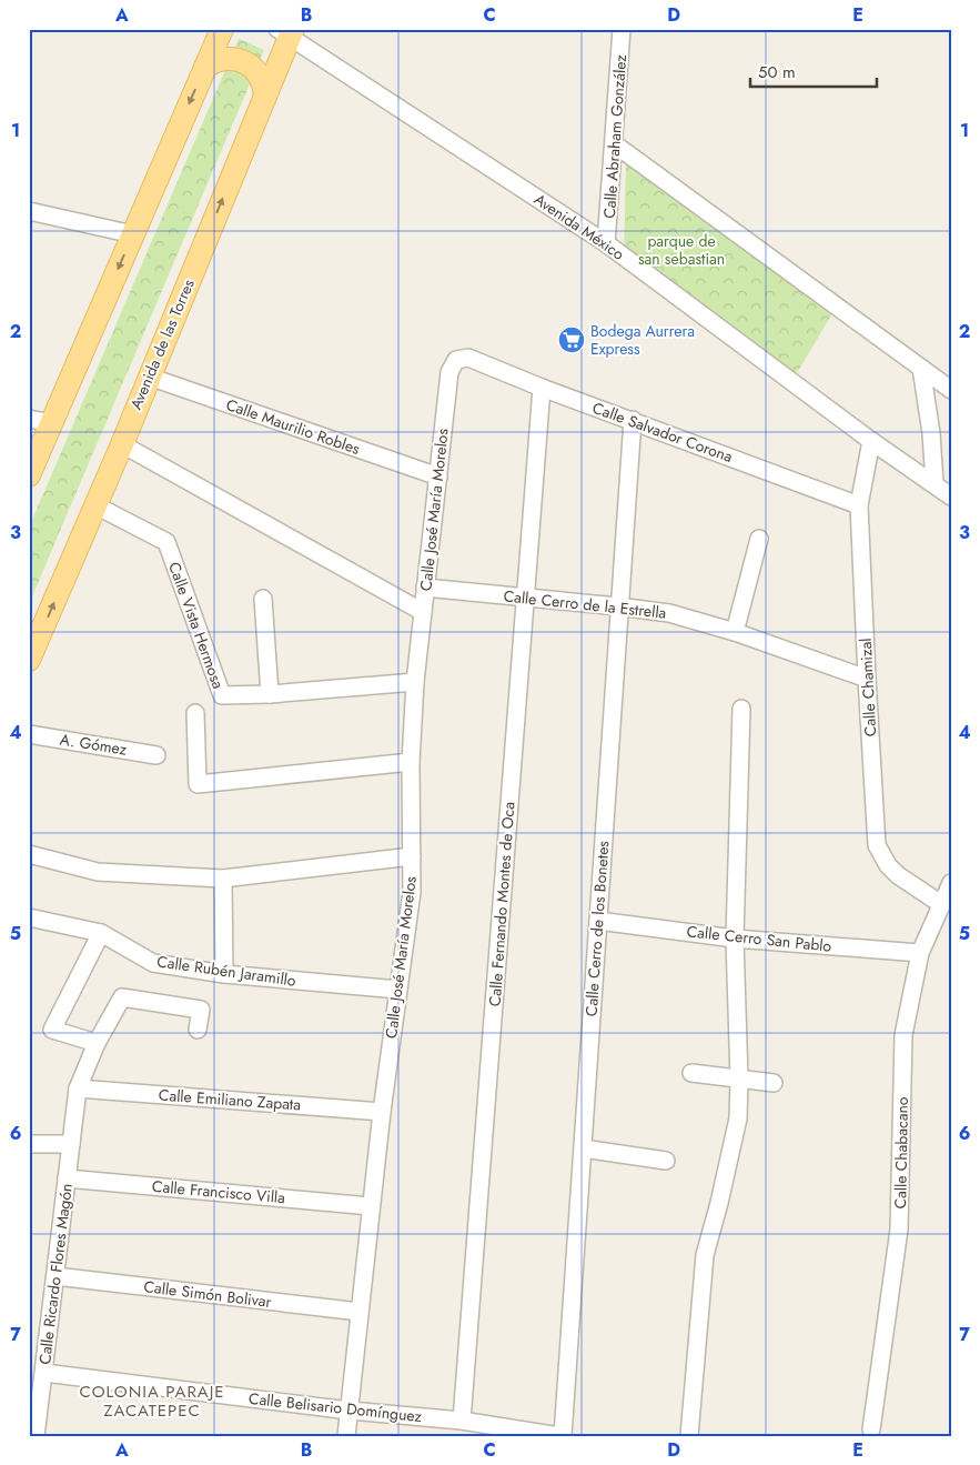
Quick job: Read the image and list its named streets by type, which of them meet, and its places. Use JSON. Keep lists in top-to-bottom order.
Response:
{
  "streets": {
    "main road": ["Avenida de las Torres"],
    "street": [
      "Calle Abraham González",
      "Avenida México",
      "Calle Maurilio Robles",
      "Calle Salvador Corona",
      "Calle José María Morelos",
      "Calle Cerro de la Estrella",
      "Calle Vista Hermosa",
      "Calle Chamizal",
      "A. Gómez",
      "Calle Fernando Montes de Oca",
      "Calle Cerro de los Bonetes",
      "Calle Cerro San Pablo",
      "Calle Rubén Jaramillo",
      "Calle Emiliano Zapata",
      "Calle Chabacano",
      "Calle Francisco Villa",
      "Calle Ricardo Flores Magón",
      "Calle Simón Bolivar",
      "Calle Belisario Domínguez"
    ]
  },
  "crossings": [
    ["Calle Abraham González", "Avenida México"],
    ["Avenida México", "Avenida de las Torres"],
    ["Avenida México", "Calle Chamizal"],
    ["Avenida de las Torres", "Calle Maurilio Robles"],
    ["Avenida de las Torres", "Calle Vista Hermosa"],
    ["Calle Maurilio Robles", "Calle José María Morelos"],
    ["Calle Salvador Corona", "Calle José María Morelos"],
    ["Calle Salvador Corona", "Calle Chamizal"],
    ["Calle Salvador Corona", "Calle Fernando Montes de Oca"],
    ["Calle Salvador Corona", "Calle Cerro de los Bonetes"],
    ["Calle José María Morelos", "Calle Cerro de la Estrella"],
    ["Calle José María Morelos", "Calle Vista Hermosa"],
    ["Calle José María Morelos", "Calle Rubén Jaramillo"],
    ["Calle José María Morelos", "Calle Emiliano Zapata"],
    ["Calle José María Morelos", "Calle Francisco Villa"],
    ["Calle José María Morelos", "Calle Simón Bolivar"],
    ["Calle José María Morelos", "Calle Belisario Domínguez"],
    ["Calle Cerro de la Estrella", "Calle Chamizal"],
    ["Calle Cerro de la Estrella", "Calle Fernando Montes de Oca"],
    ["Calle Cerro de la Estrella", "Calle Cerro de los Bonetes"],
    ["Calle Chamizal", "Calle Chabacano"],
    ["Calle Fernando Montes de Oca", "Calle Belisario Domínguez"],
    ["Calle Cerro de los Bonetes", "Calle Cerro San Pablo"],
    ["Calle Cerro de los Bonetes", "Calle Belisario Domínguez"],
    ["Calle Cerro San Pablo", "Calle Chabacano"],
    ["Calle Emiliano Zapata", "Calle Ricardo Flores Magón"],
    ["Calle Francisco Villa", "Calle Ricardo Flores Magón"],
    ["Calle Ricardo Flores Magón", "Calle Simón Bolivar"],
    ["Calle Ricardo Flores Magón", "Calle Belisario Domínguez"]
  ],
  "districts": ["COLONIA PARAJE ZACATEPEC"],
  "parks": ["parque de san sebastian"],
  "places": {
    "supermarket": ["Bodega Aurrera Express"]
  },
  "scale_bar": "50 m",
  "grid": {
    "columns": [
      "A",
      "B",
      "C",
      "D",
      "E"
    ],
    "rows": [
      "1",
      "2",
      "3",
      "4",
      "5",
      "6",
      "7"
    ]
  }
}
